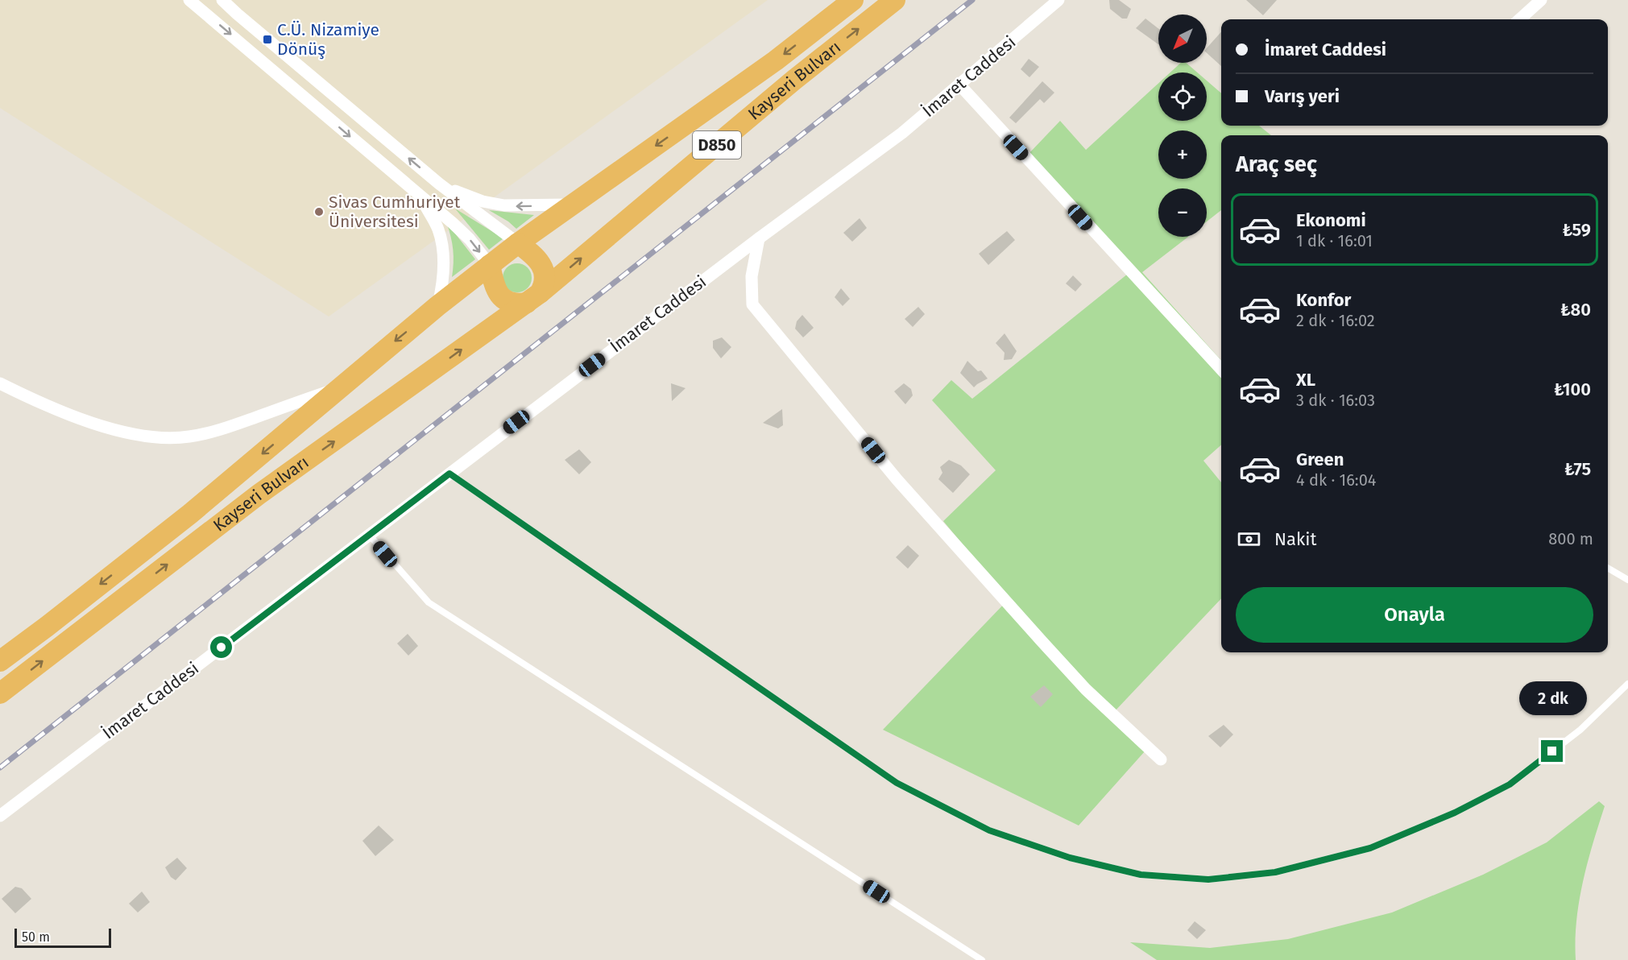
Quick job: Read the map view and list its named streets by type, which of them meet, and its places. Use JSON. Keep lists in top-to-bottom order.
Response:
{
  "streets": {
    "highway": ["Kayseri Bulvarı", "D850"],
    "street": ["İmaret Caddesi"]
  },
  "places": {
    "transit": ["C.Ü. Nizamiye Dönüş"],
    "other": ["Sivas Cumhuriyet Üniversitesi"]
  },
  "scale_bar": "50 m",
  "north": "bottom left",
  "page": {
    "map_buttons": ["+", "−"],
    "banner": ["İmaret Caddesi", "Varış yeri"],
    "heading": "Araç seç",
    "list": [
      {
        "name": "Ekonomi",
        "note": "1 dk · 16:01",
        "value": "₺59"
      },
      {
        "name": "Konfor",
        "note": "2 dk · 16:02",
        "value": "₺80"
      },
      {
        "name": "XL",
        "note": "3 dk · 16:03",
        "value": "₺100"
      },
      {
        "name": "Green",
        "note": "4 dk · 16:04",
        "value": "₺75"
      }
    ],
    "pay": ["Nakit", "800 m"],
    "buttons": "Onayla",
    "bubble": "2 dk",
    "scale": "50 m"
  }
}
